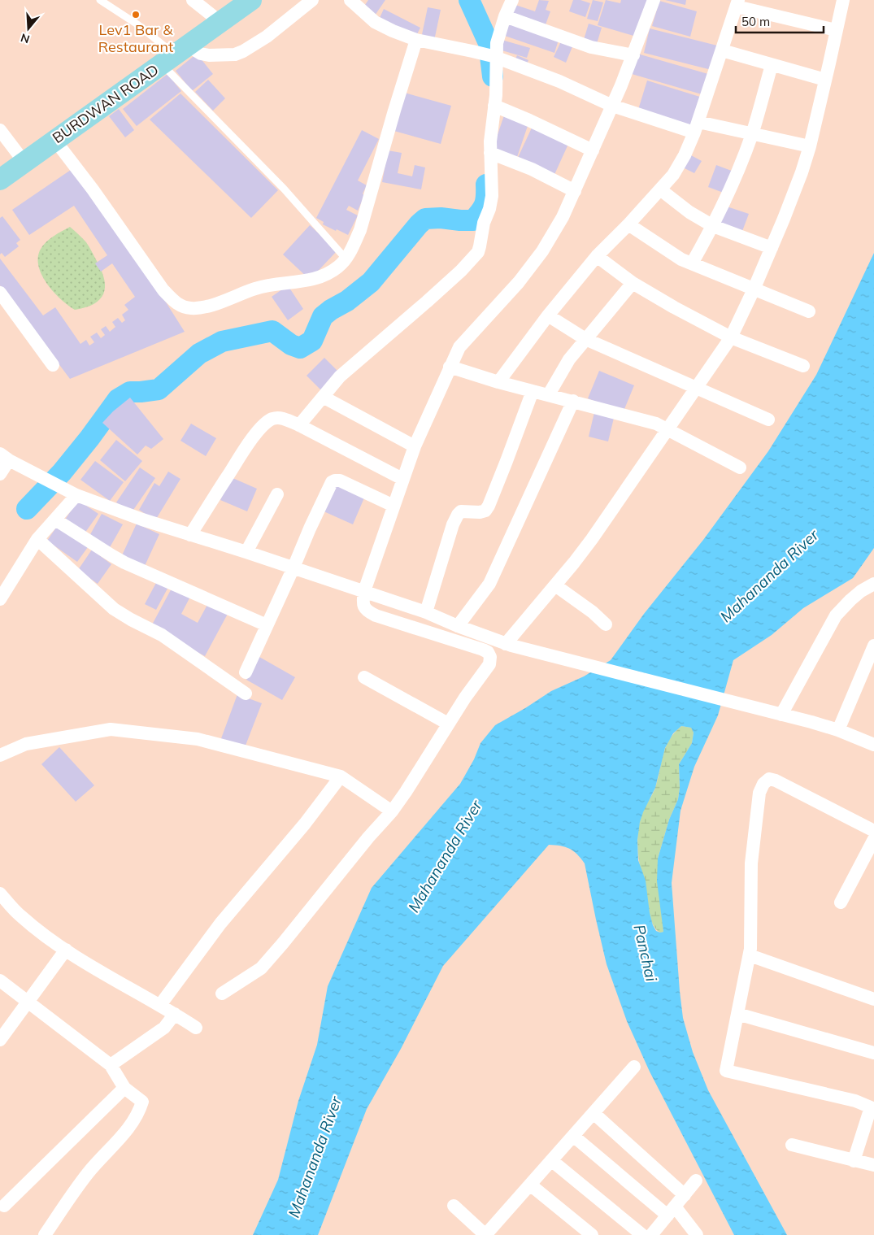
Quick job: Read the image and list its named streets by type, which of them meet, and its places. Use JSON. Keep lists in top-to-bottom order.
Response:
{
  "streets": {
    "main road": ["BURDWAN ROAD"]
  },
  "water": ["Mahananda River", "Panchai"],
  "places": ["Lev1 Bar & Restaurant"],
  "scale_bar": "50 m",
  "north": "bottom"
}
